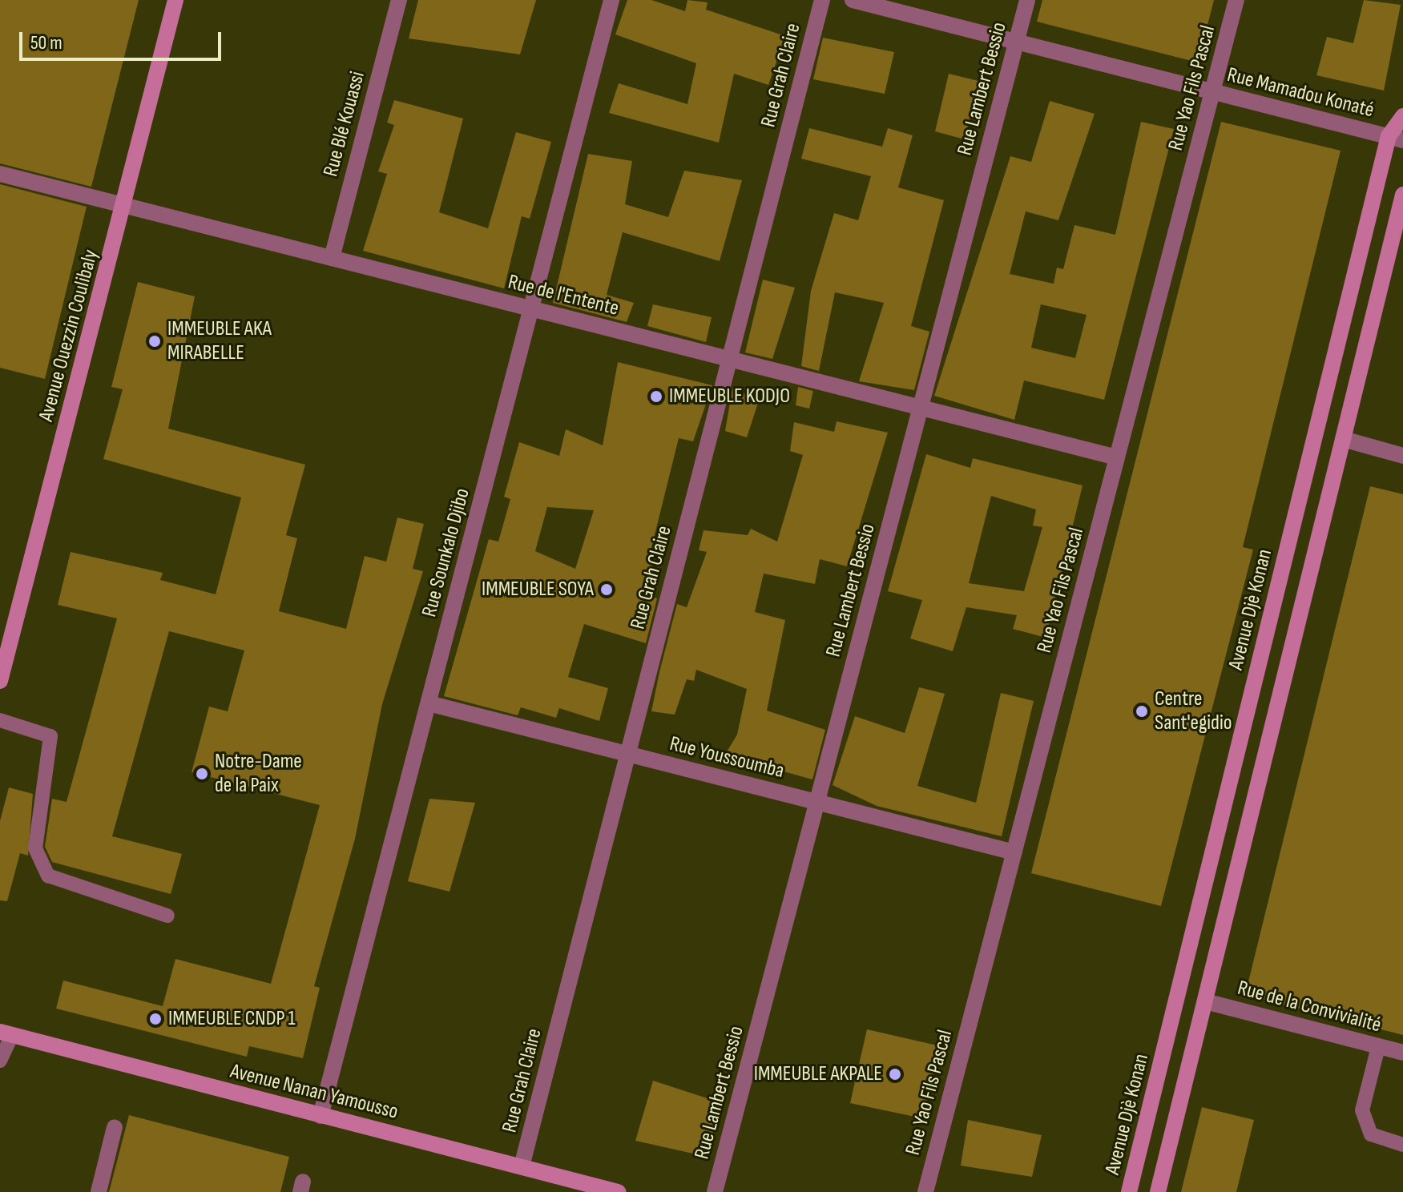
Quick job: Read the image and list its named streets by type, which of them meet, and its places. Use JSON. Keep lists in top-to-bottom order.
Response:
{
  "streets": {
    "street": [
      "Rue Grah Claire",
      "Rue Yao Fils Pascal",
      "Rue Lambert Bessio",
      "Rue Mamadou Konaté",
      "Rue Blé Kouassi",
      "Rue de l'Entente",
      "Avenue Ouezzin Coulibaly",
      "Rue Sounkalo Djibo",
      "Avenue Djè Konan",
      "Rue Youssoumba",
      "Rue de la Convivialité",
      "Avenue Nanan Yamousso"
    ]
  },
  "crossings": [
    ["Rue Grah Claire", "Rue de l'Entente"],
    ["Rue Grah Claire", "Rue Youssoumba"],
    ["Rue Grah Claire", "Avenue Nanan Yamousso"],
    ["Rue Yao Fils Pascal", "Rue Mamadou Konaté"],
    ["Rue Yao Fils Pascal", "Rue de l'Entente"],
    ["Rue Yao Fils Pascal", "Rue Youssoumba"],
    ["Rue Lambert Bessio", "Rue Mamadou Konaté"],
    ["Rue Lambert Bessio", "Rue de l'Entente"],
    ["Rue Lambert Bessio", "Rue Youssoumba"],
    ["Rue Mamadou Konaté", "Avenue Djè Konan"],
    ["Rue Blé Kouassi", "Rue de l'Entente"],
    ["Rue de l'Entente", "Avenue Ouezzin Coulibaly"],
    ["Rue de l'Entente", "Rue Sounkalo Djibo"],
    ["Rue Sounkalo Djibo", "Rue Youssoumba"],
    ["Rue Sounkalo Djibo", "Avenue Nanan Yamousso"]
  ],
  "places": [
    "IMMEUBLE AKA MIRABELLE",
    "IMMEUBLE KODJO",
    "IMMEUBLE SOYA",
    "Centre Sant'egidio",
    "Notre-Dame de la Paix",
    "IMMEUBLE CNDP 1",
    "IMMEUBLE AKPALE"
  ],
  "scale_bar": "50 m"
}
